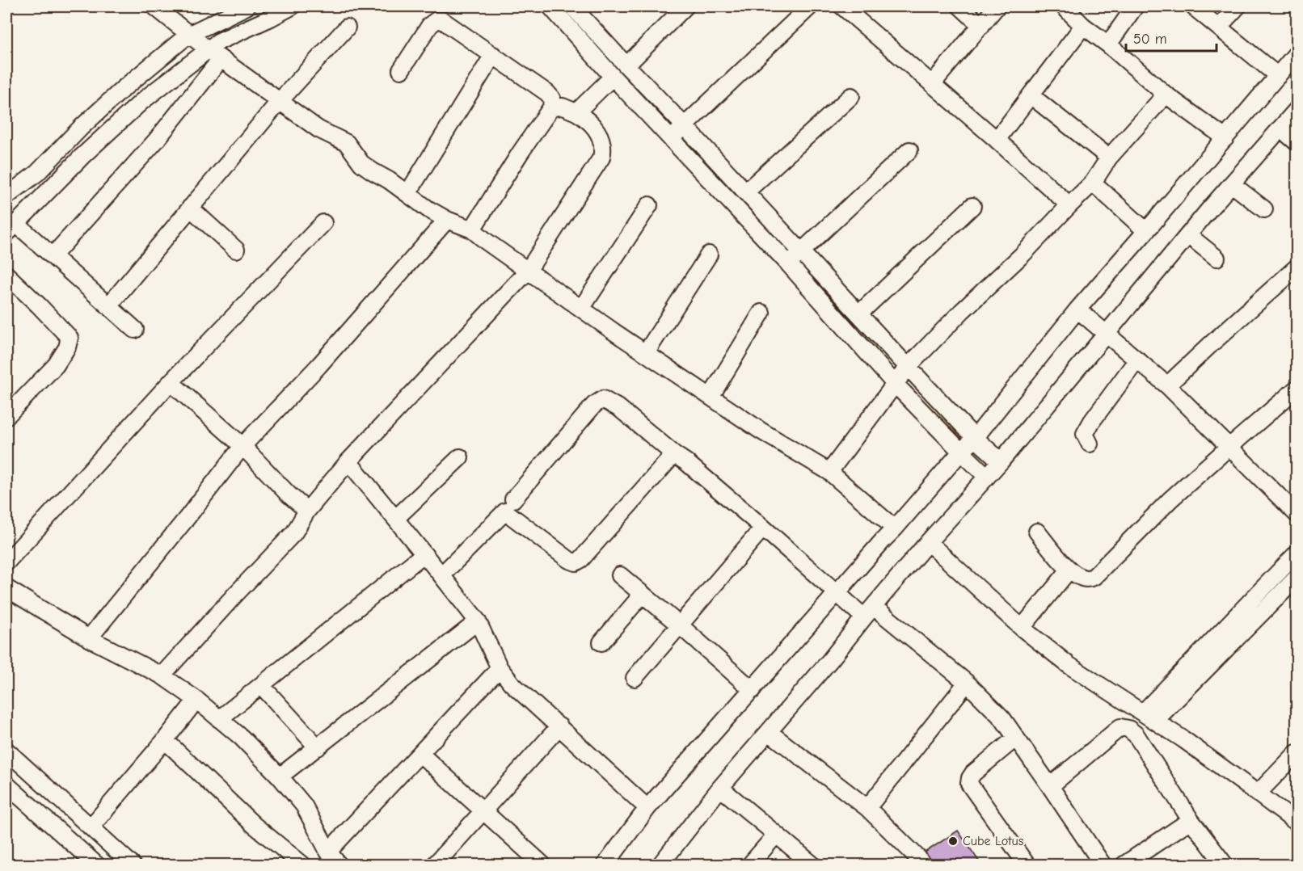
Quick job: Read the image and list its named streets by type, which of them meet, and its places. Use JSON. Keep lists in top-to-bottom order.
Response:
{
  "places": ["Cube Lotus"],
  "scale_bar": "50 m"
}
